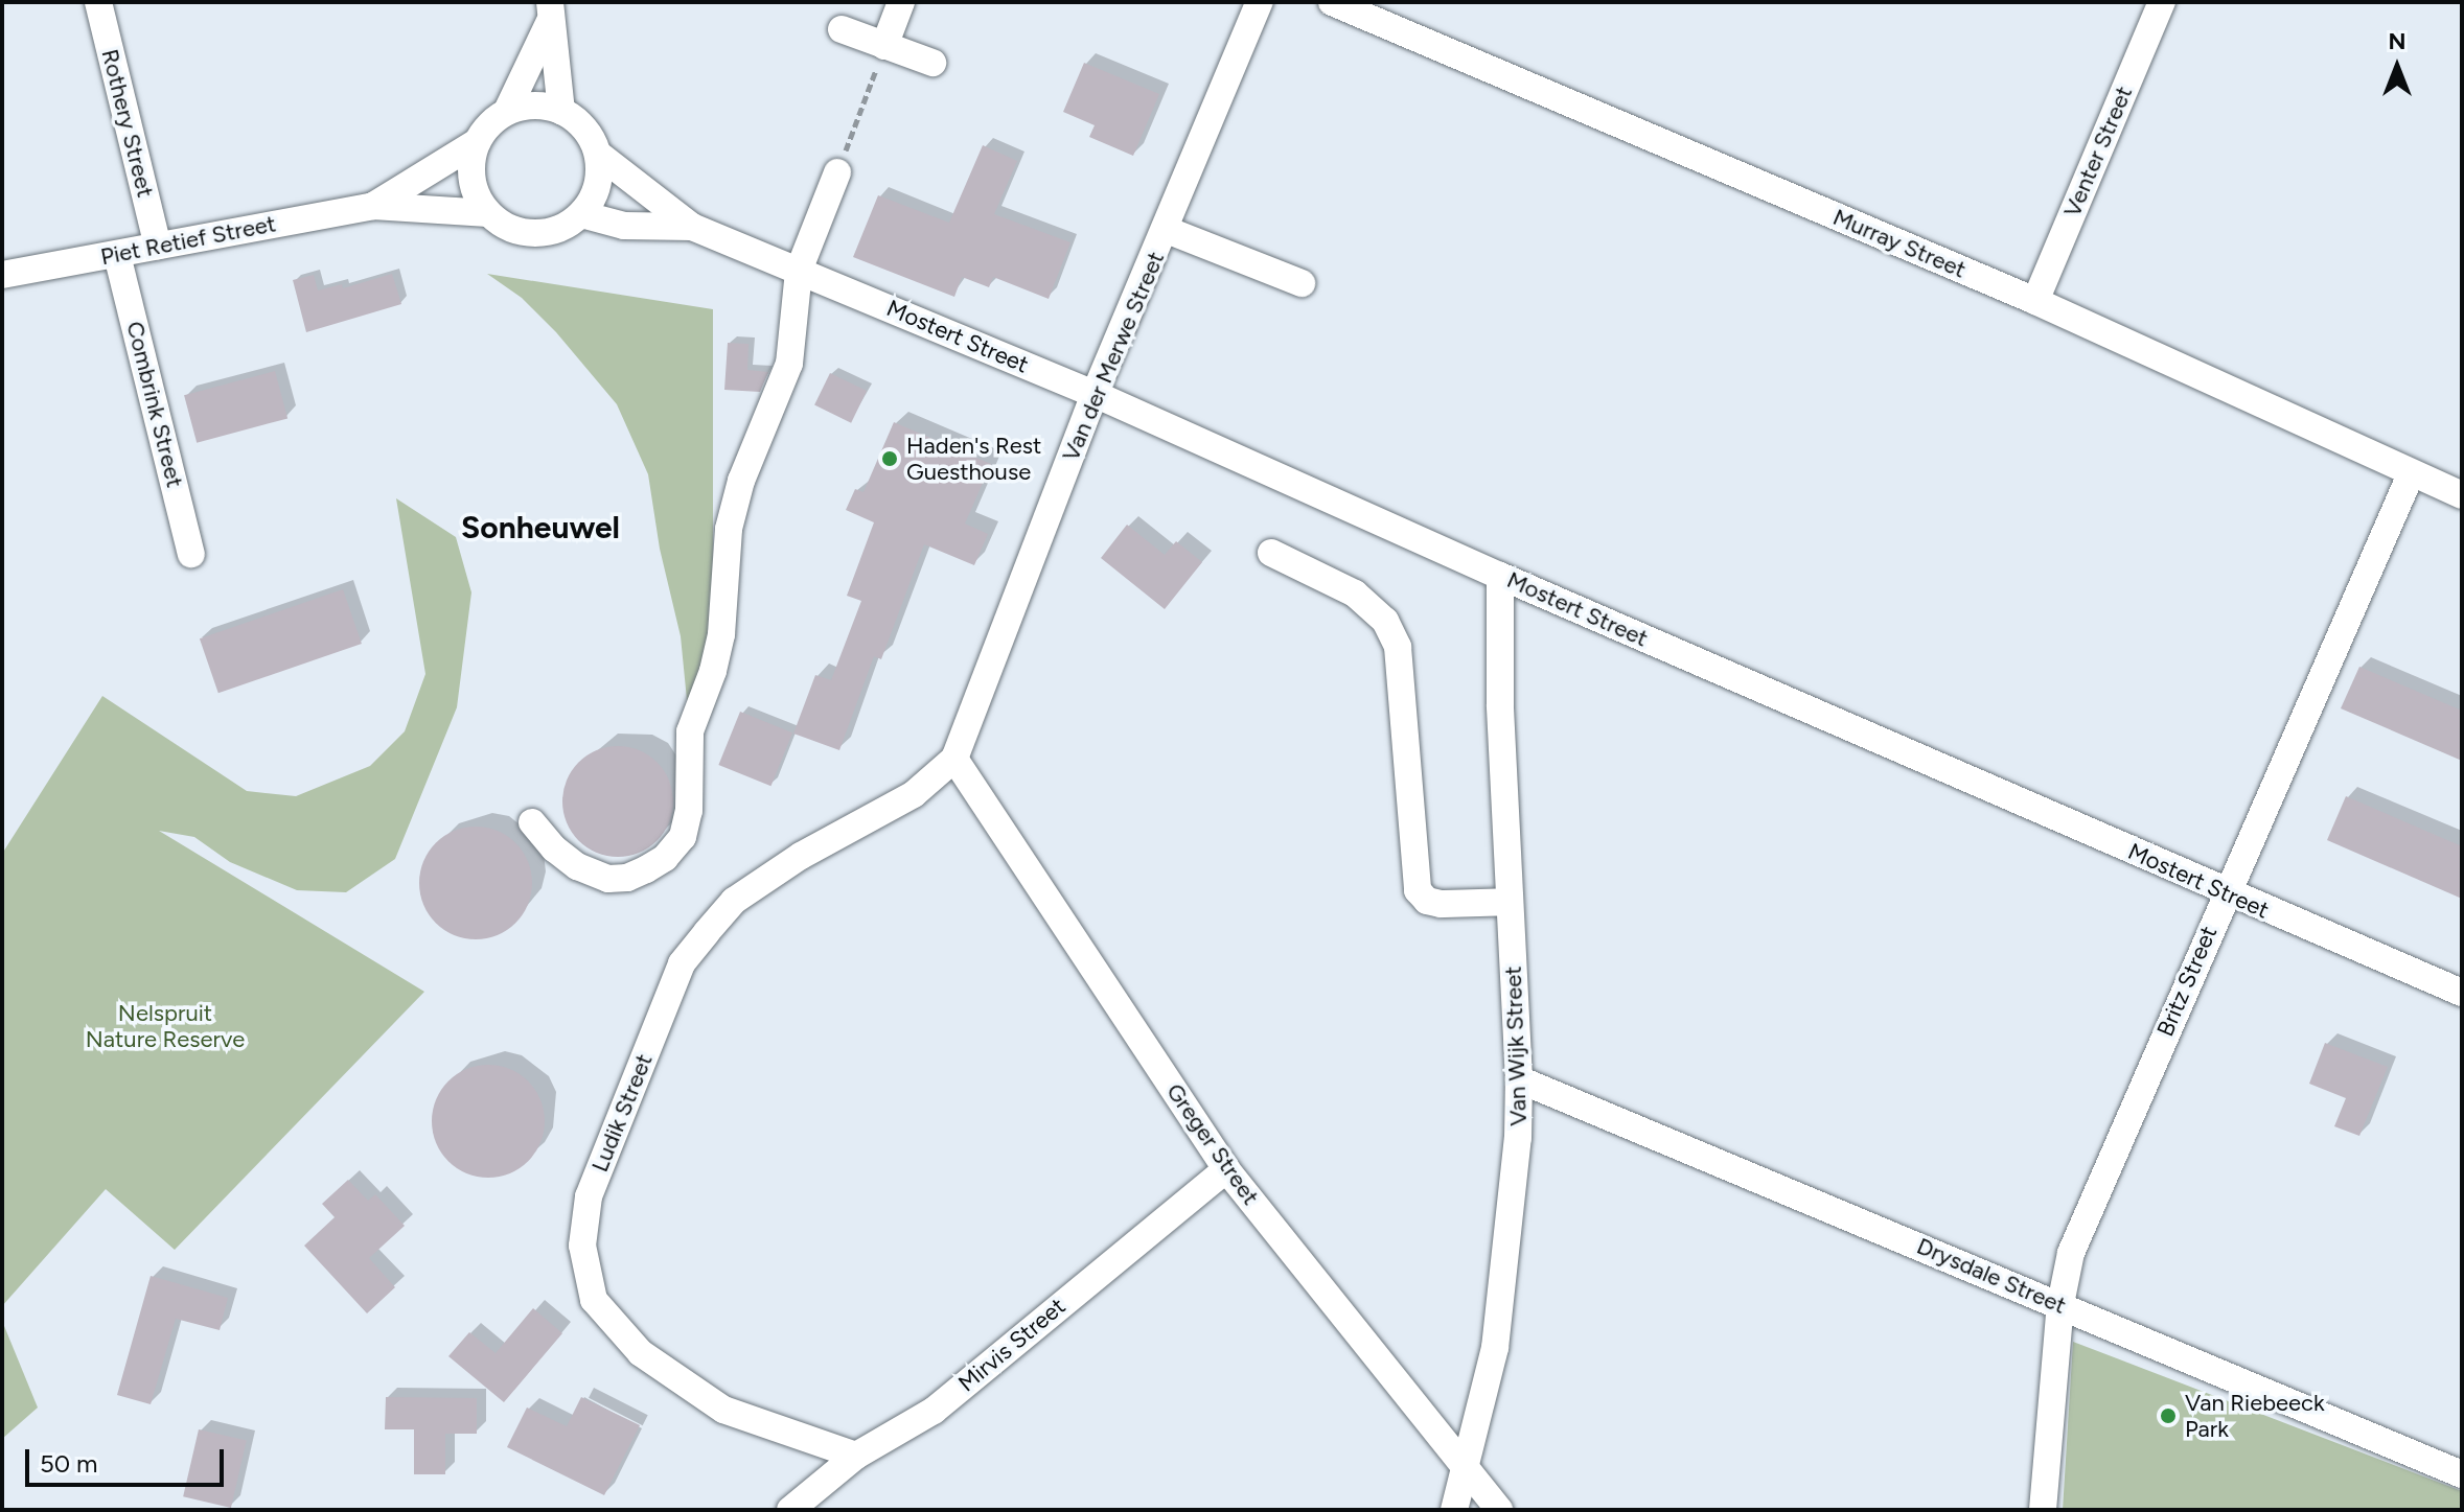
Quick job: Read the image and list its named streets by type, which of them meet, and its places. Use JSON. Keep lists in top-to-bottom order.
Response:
{
  "streets": {
    "street": [
      "Rothery Street",
      "Venter Street",
      "Piet Retief Street",
      "Murray Street",
      "Mostert Street",
      "Van der Merwe Street",
      "Combrink Street",
      "Britz Street",
      "Van Wijk Street",
      "Ludik Street",
      "Greger Street",
      "Drysdale Street",
      "Mirvis Street"
    ]
  },
  "crossings": [
    ["Rothery Street", "Piet Retief Street"],
    ["Venter Street", "Murray Street"],
    ["Piet Retief Street", "Mostert Street"],
    ["Piet Retief Street", "Combrink Street"],
    ["Murray Street", "Britz Street"],
    ["Mostert Street", "Van der Merwe Street"],
    ["Mostert Street", "Britz Street"],
    ["Mostert Street", "Van Wijk Street"],
    ["Van der Merwe Street", "Ludik Street"],
    ["Van der Merwe Street", "Greger Street"],
    ["Britz Street", "Drysdale Street"],
    ["Van Wijk Street", "Greger Street"],
    ["Van Wijk Street", "Drysdale Street"],
    ["Ludik Street", "Greger Street"],
    ["Ludik Street", "Mirvis Street"],
    ["Greger Street", "Mirvis Street"]
  ],
  "districts": ["Sonheuwel"],
  "parks": ["Nelspruit Nature Reserve"],
  "places": ["Haden's Rest Guesthouse", "Van Riebeeck Park"],
  "scale_bar": "50 m",
  "north": "top"
}
